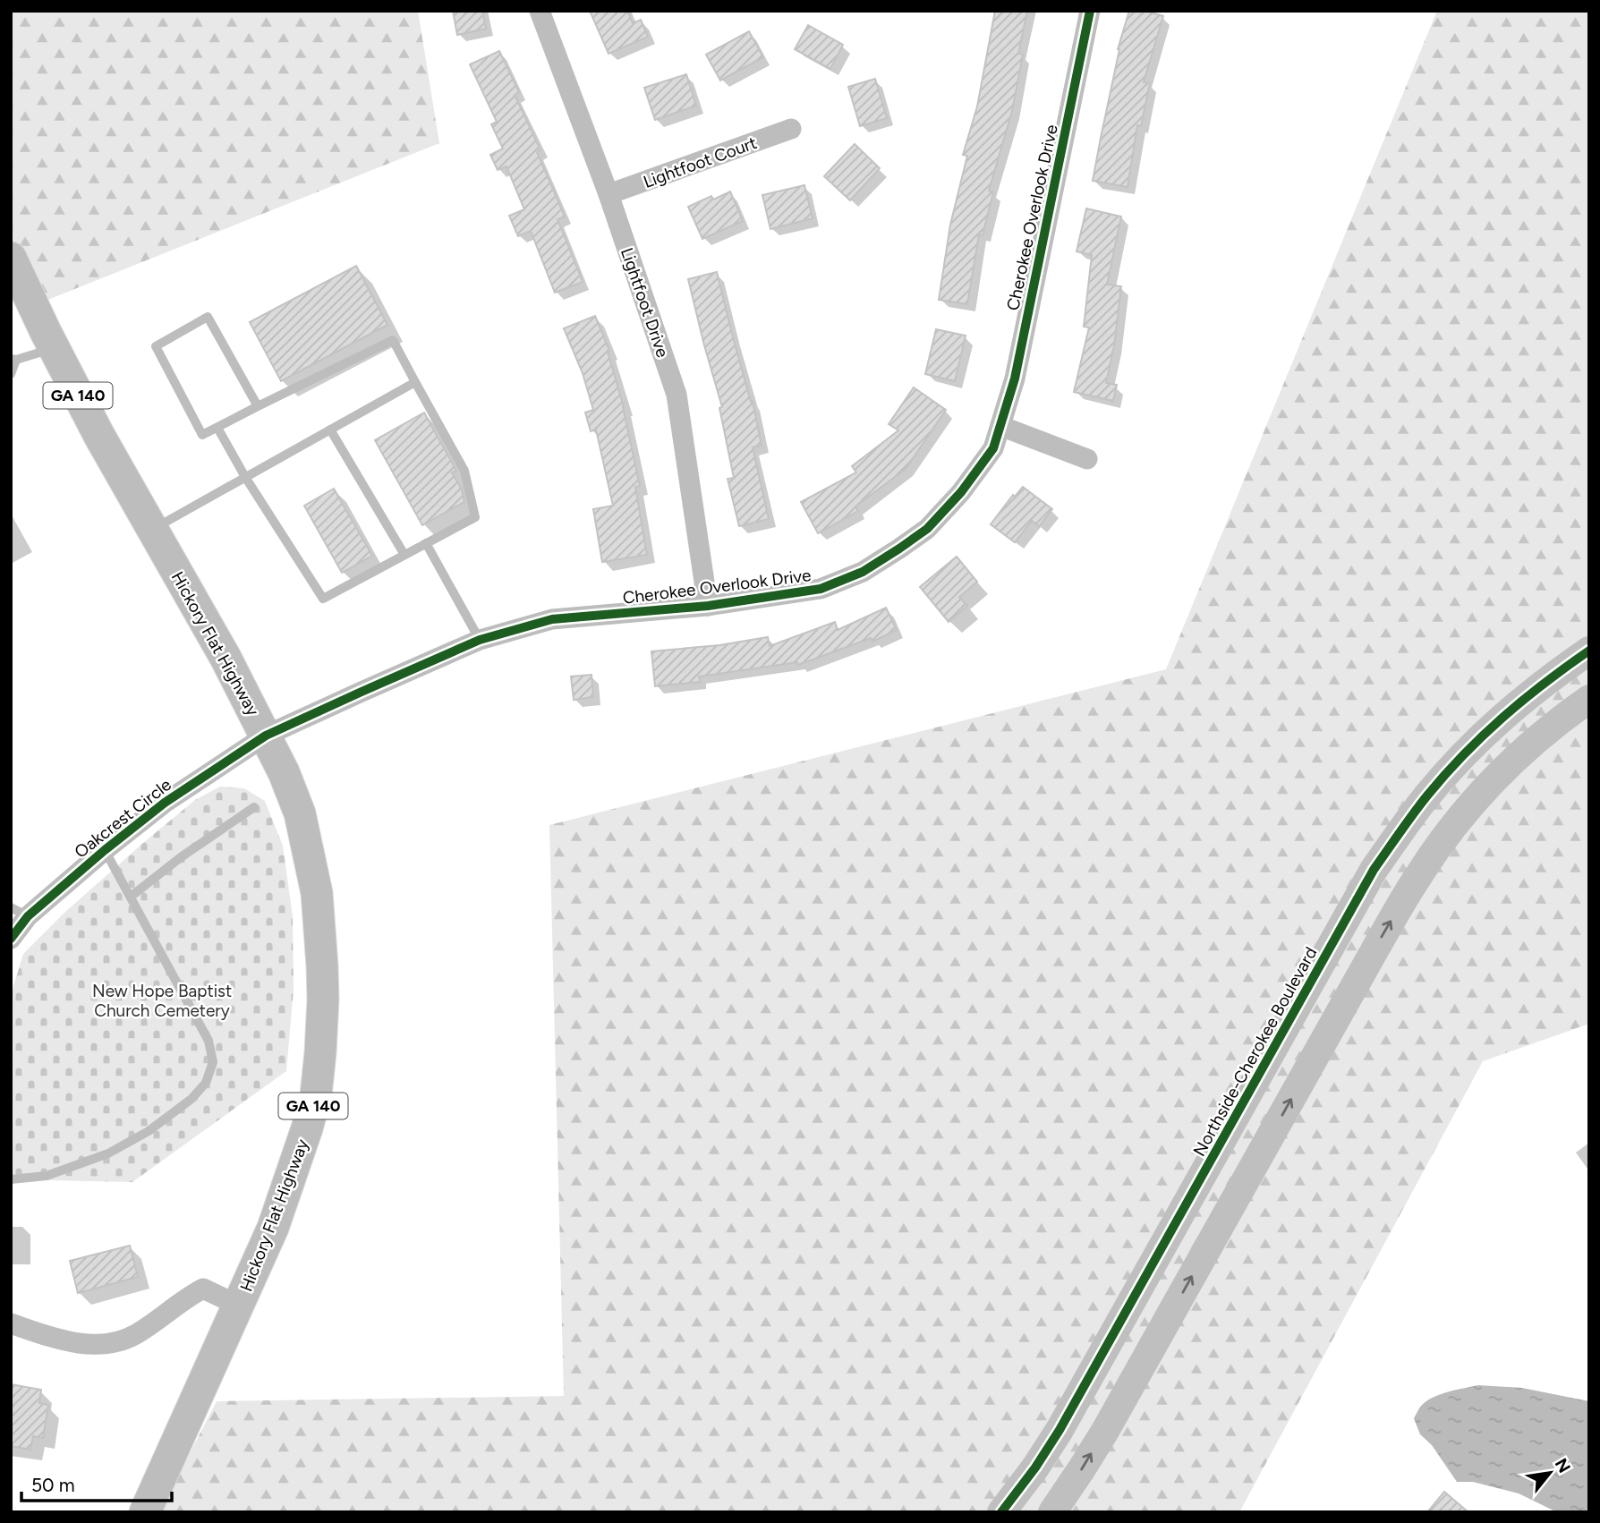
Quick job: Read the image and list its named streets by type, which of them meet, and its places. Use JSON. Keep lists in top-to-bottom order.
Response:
{
  "streets": {
    "main road": ["GA 140", "Hickory Flat Highway"],
    "street": [
      "Lightfoot Court",
      "Cherokee Overlook Drive",
      "Lightfoot Drive",
      "Oakcrest Circle",
      "Northside-Cherokee Boulevard"
    ]
  },
  "crossings": [
    ["Lightfoot Court", "Lightfoot Drive"],
    ["Cherokee Overlook Drive", "Lightfoot Drive"],
    ["Cherokee Overlook Drive", "Hickory Flat Highway"],
    ["Cherokee Overlook Drive", "Oakcrest Circle"],
    ["Hickory Flat Highway", "Oakcrest Circle"]
  ],
  "parks": ["New Hope Baptist Church Cemetery"],
  "scale_bar": "50 m",
  "north": "top right"
}
